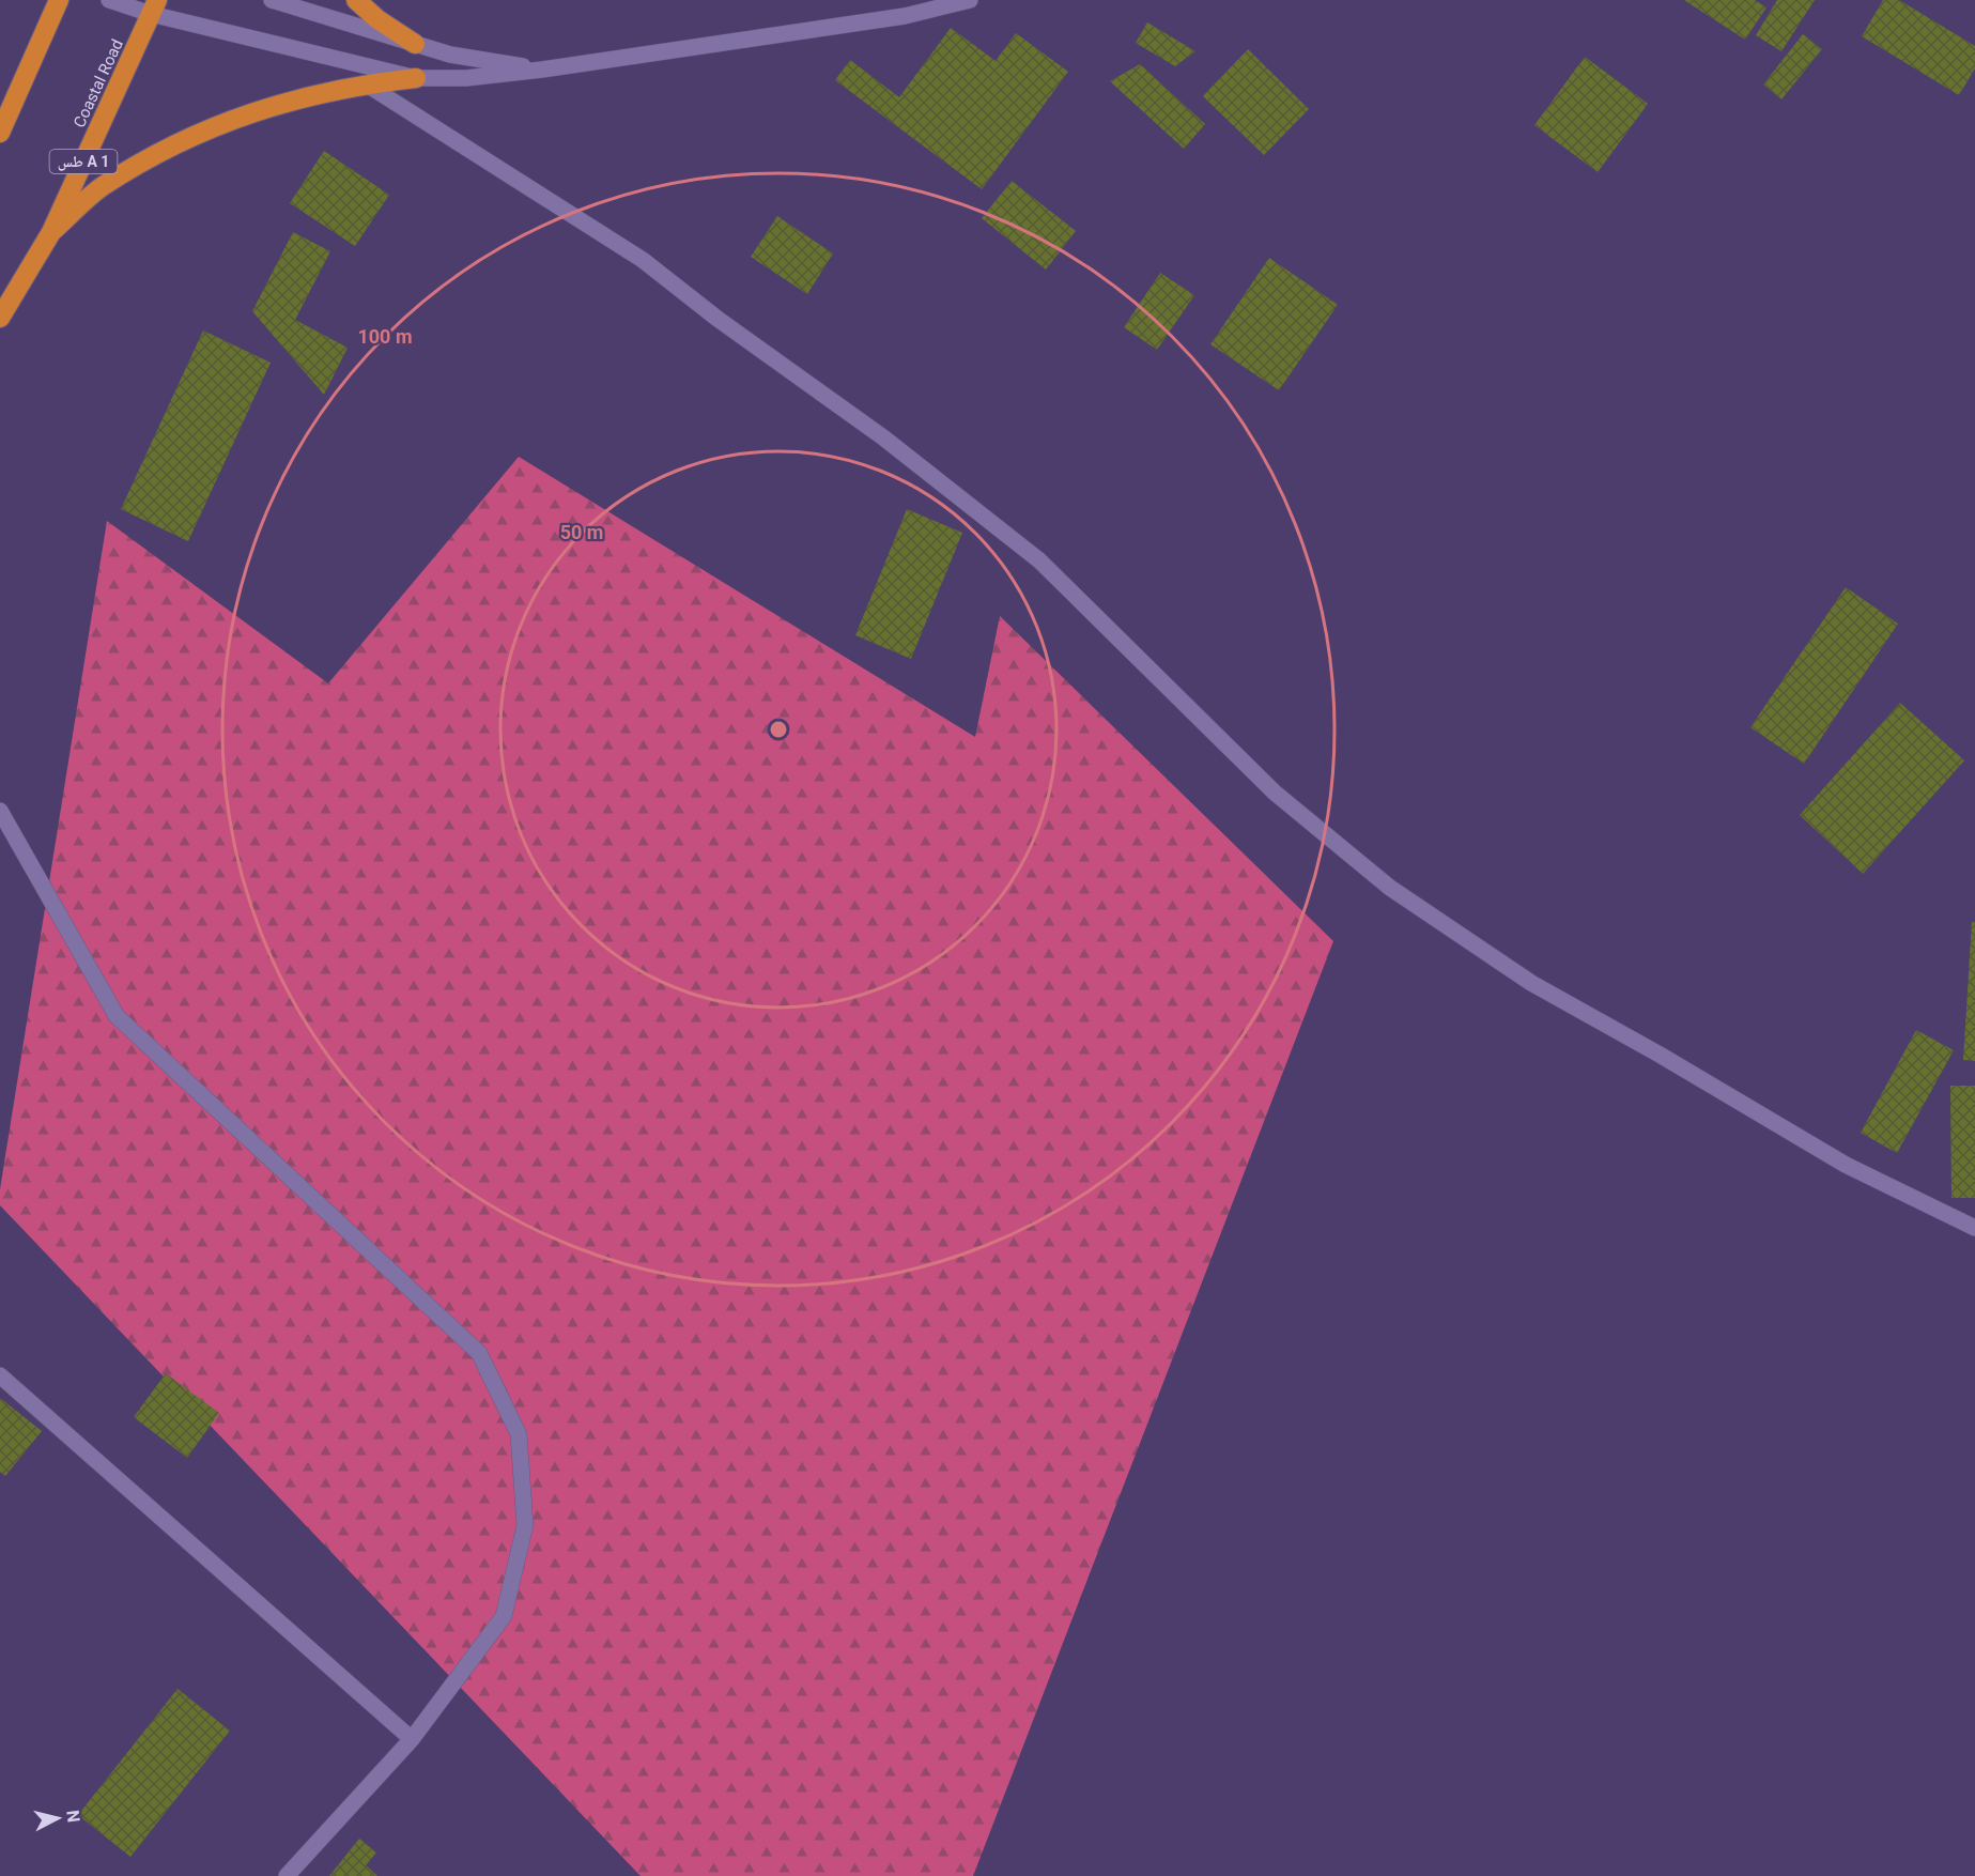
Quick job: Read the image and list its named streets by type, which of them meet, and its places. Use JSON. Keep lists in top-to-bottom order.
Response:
{
  "streets": {
    "highway": ["Coastal Road", "طس A 1"]
  },
  "north": "right",
  "rings": ["100 m", "50 m"]
}
